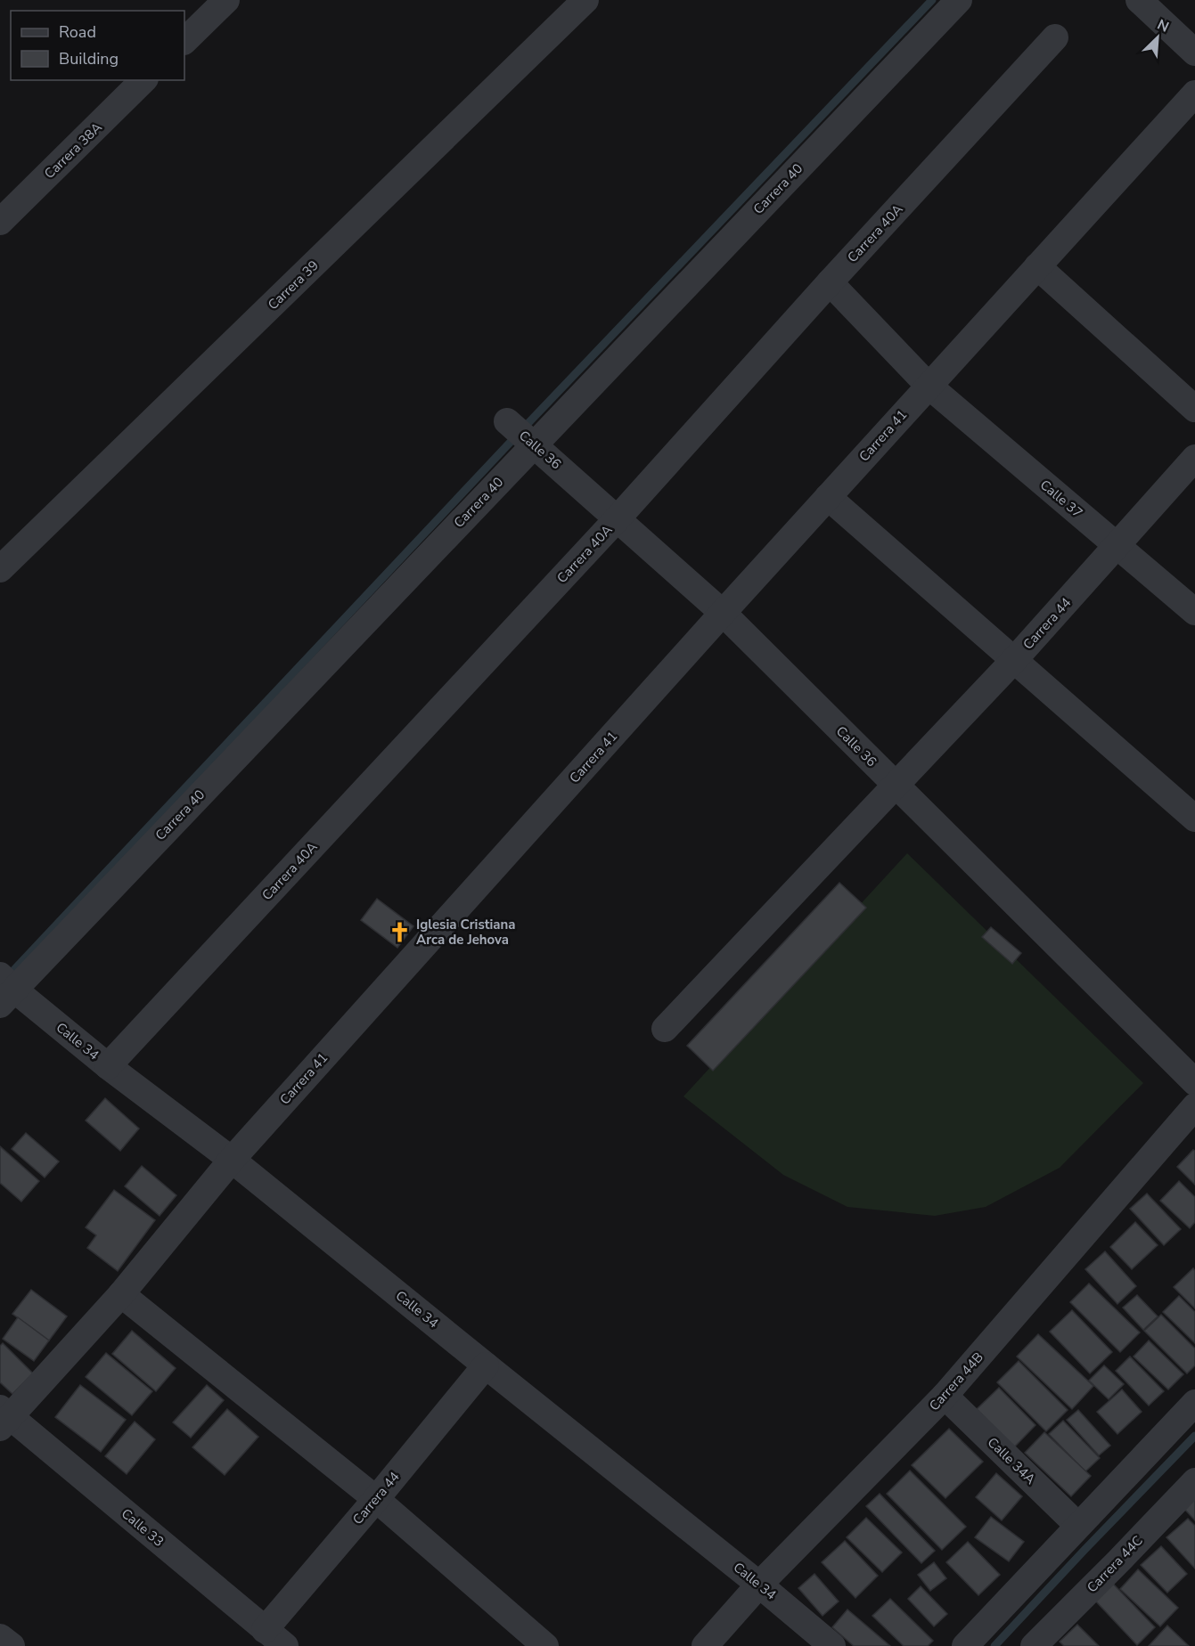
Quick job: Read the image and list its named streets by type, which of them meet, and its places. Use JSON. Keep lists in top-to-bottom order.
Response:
{
  "streets": {
    "street": [
      "Carrera 38A",
      "Carrera 40",
      "Carrera 40A",
      "Carrera 39",
      "Carrera 41",
      "Calle 36",
      "Calle 37",
      "Carrera 44",
      "Calle 34",
      "Carrera 44B",
      "Calle 34A",
      "Calle 33",
      "Carrera 44C"
    ]
  },
  "crossings": [
    ["Carrera 40", "Calle 36"],
    ["Carrera 40", "Calle 34"],
    ["Carrera 40A", "Calle 36"],
    ["Carrera 40A", "Calle 37"],
    ["Carrera 40A", "Calle 34"],
    ["Carrera 41", "Calle 36"],
    ["Carrera 41", "Calle 37"],
    ["Carrera 41", "Calle 34"],
    ["Carrera 41", "Calle 33"],
    ["Calle 36", "Carrera 44"],
    ["Calle 37", "Carrera 44"],
    ["Carrera 44", "Calle 34"],
    ["Carrera 44", "Calle 33"],
    ["Calle 34", "Carrera 44B"],
    ["Carrera 44B", "Calle 34A"]
  ],
  "places": {
    "church": ["Iglesia Cristiana Arca de Jehova"]
  },
  "legend": ["Road", "Building"],
  "north": "top right"
}
